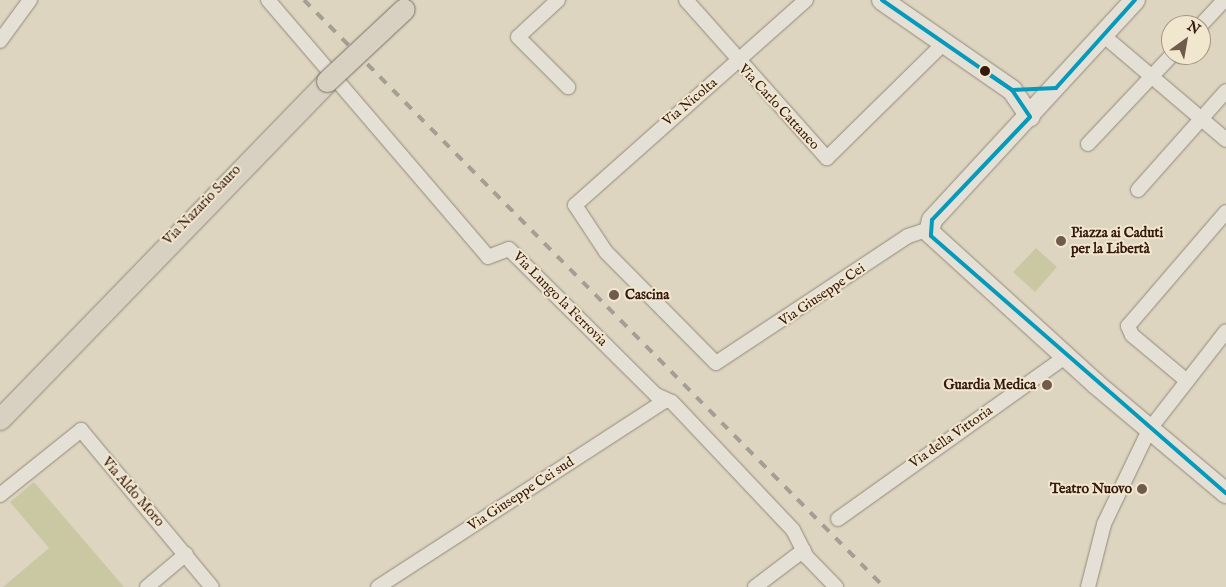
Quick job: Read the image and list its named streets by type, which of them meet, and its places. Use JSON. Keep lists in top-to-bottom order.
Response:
{
  "streets": {
    "main road": ["Via Nazario Sauro"],
    "street": [
      "Via Nicolta",
      "Via Carlo Cattaneo",
      "Via Giuseppe Cei",
      "Via Lungo la Ferrovia",
      "Via della Vittoria",
      "Via Aldo Moro",
      "Via Giuseppe Cei sud"
    ]
  },
  "crossings": [
    ["Via Nicolta", "Via Carlo Cattaneo"],
    ["Via Nicolta", "Via Giuseppe Cei"],
    ["Via Lungo la Ferrovia", "Via Giuseppe Cei sud"]
  ],
  "places": [
    "Piazza ai Caduti per la Libertà",
    "Cascina",
    "Guardia Medica",
    "Teatro Nuovo"
  ],
  "north": "top right"
}
